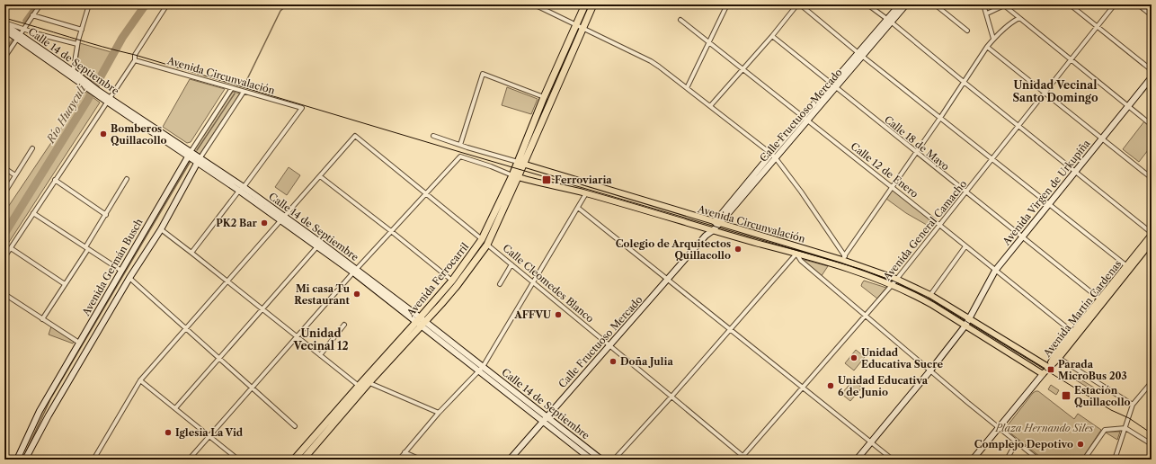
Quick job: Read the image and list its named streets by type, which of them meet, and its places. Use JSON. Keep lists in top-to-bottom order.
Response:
{
  "streets": {
    "highway": ["Avenida Ferrocarril"],
    "main road": ["Avenida Circunvalación", "Avenida Martín Cardenas"],
    "street": [
      "Calle 14 de Septiembre",
      "Calle Fructuoso Mercado",
      "Calle 18 de Mayo",
      "Calle 12 de Enero",
      "Avenida Virgen de Urkupiña",
      "Avenida General Camacho",
      "Avenida Germán Busch",
      "Calle Cleomedes Blanco"
    ]
  },
  "crossings": [
    ["Calle 14 de Septiembre", "Avenida Circunvalación"],
    ["Calle 14 de Septiembre", "Calle Fructuoso Mercado"],
    ["Calle 14 de Septiembre", "Avenida Germán Busch"],
    ["Calle 14 de Septiembre", "Avenida Ferrocarril"],
    ["Avenida Circunvalación", "Calle Fructuoso Mercado"],
    ["Avenida Circunvalación", "Avenida Virgen de Urkupiña"],
    ["Avenida Circunvalación", "Avenida General Camacho"],
    ["Avenida Circunvalación", "Avenida Germán Busch"],
    ["Avenida Circunvalación", "Avenida Ferrocarril"],
    ["Avenida Circunvalación", "Calle Cleomedes Blanco"],
    ["Avenida Circunvalación", "Avenida Martín Cardenas"],
    ["Calle Fructuoso Mercado", "Calle 18 de Mayo"],
    ["Calle Fructuoso Mercado", "Calle 12 de Enero"],
    ["Calle Fructuoso Mercado", "Calle Cleomedes Blanco"],
    ["Calle 18 de Mayo", "Avenida Virgen de Urkupiña"],
    ["Calle 18 de Mayo", "Avenida General Camacho"],
    ["Calle 18 de Mayo", "Avenida Martín Cardenas"],
    ["Calle 12 de Enero", "Avenida Virgen de Urkupiña"],
    ["Calle 12 de Enero", "Avenida General Camacho"],
    ["Calle 12 de Enero", "Avenida Martín Cardenas"],
    ["Avenida General Camacho", "Calle Cleomedes Blanco"],
    ["Avenida Ferrocarril", "Calle Cleomedes Blanco"]
  ],
  "districts": ["Unidad Vecinal Santo Domingo", "Unidad Vecinal 12"],
  "water": ["Río Huayculi"],
  "parks": ["Plaza Hernando Siles"],
  "places": {
    "other": [
      "Bomberos Quillacollo",
      "PK2 Bar",
      "Colegio de Arquitectos Quillacollo",
      "Mi casa Tu Restaurant",
      "AFFVU",
      "Unidad Educativa Sucre",
      "Doña Julia",
      "Unidad Educativa 6 de Junio",
      "Iglesia La Vid",
      "Complejo Depotivo"
    ],
    "transit": ["Ferroviaria", "Parada MicroBus 203", "Estación Quillacollo"]
  }
}
